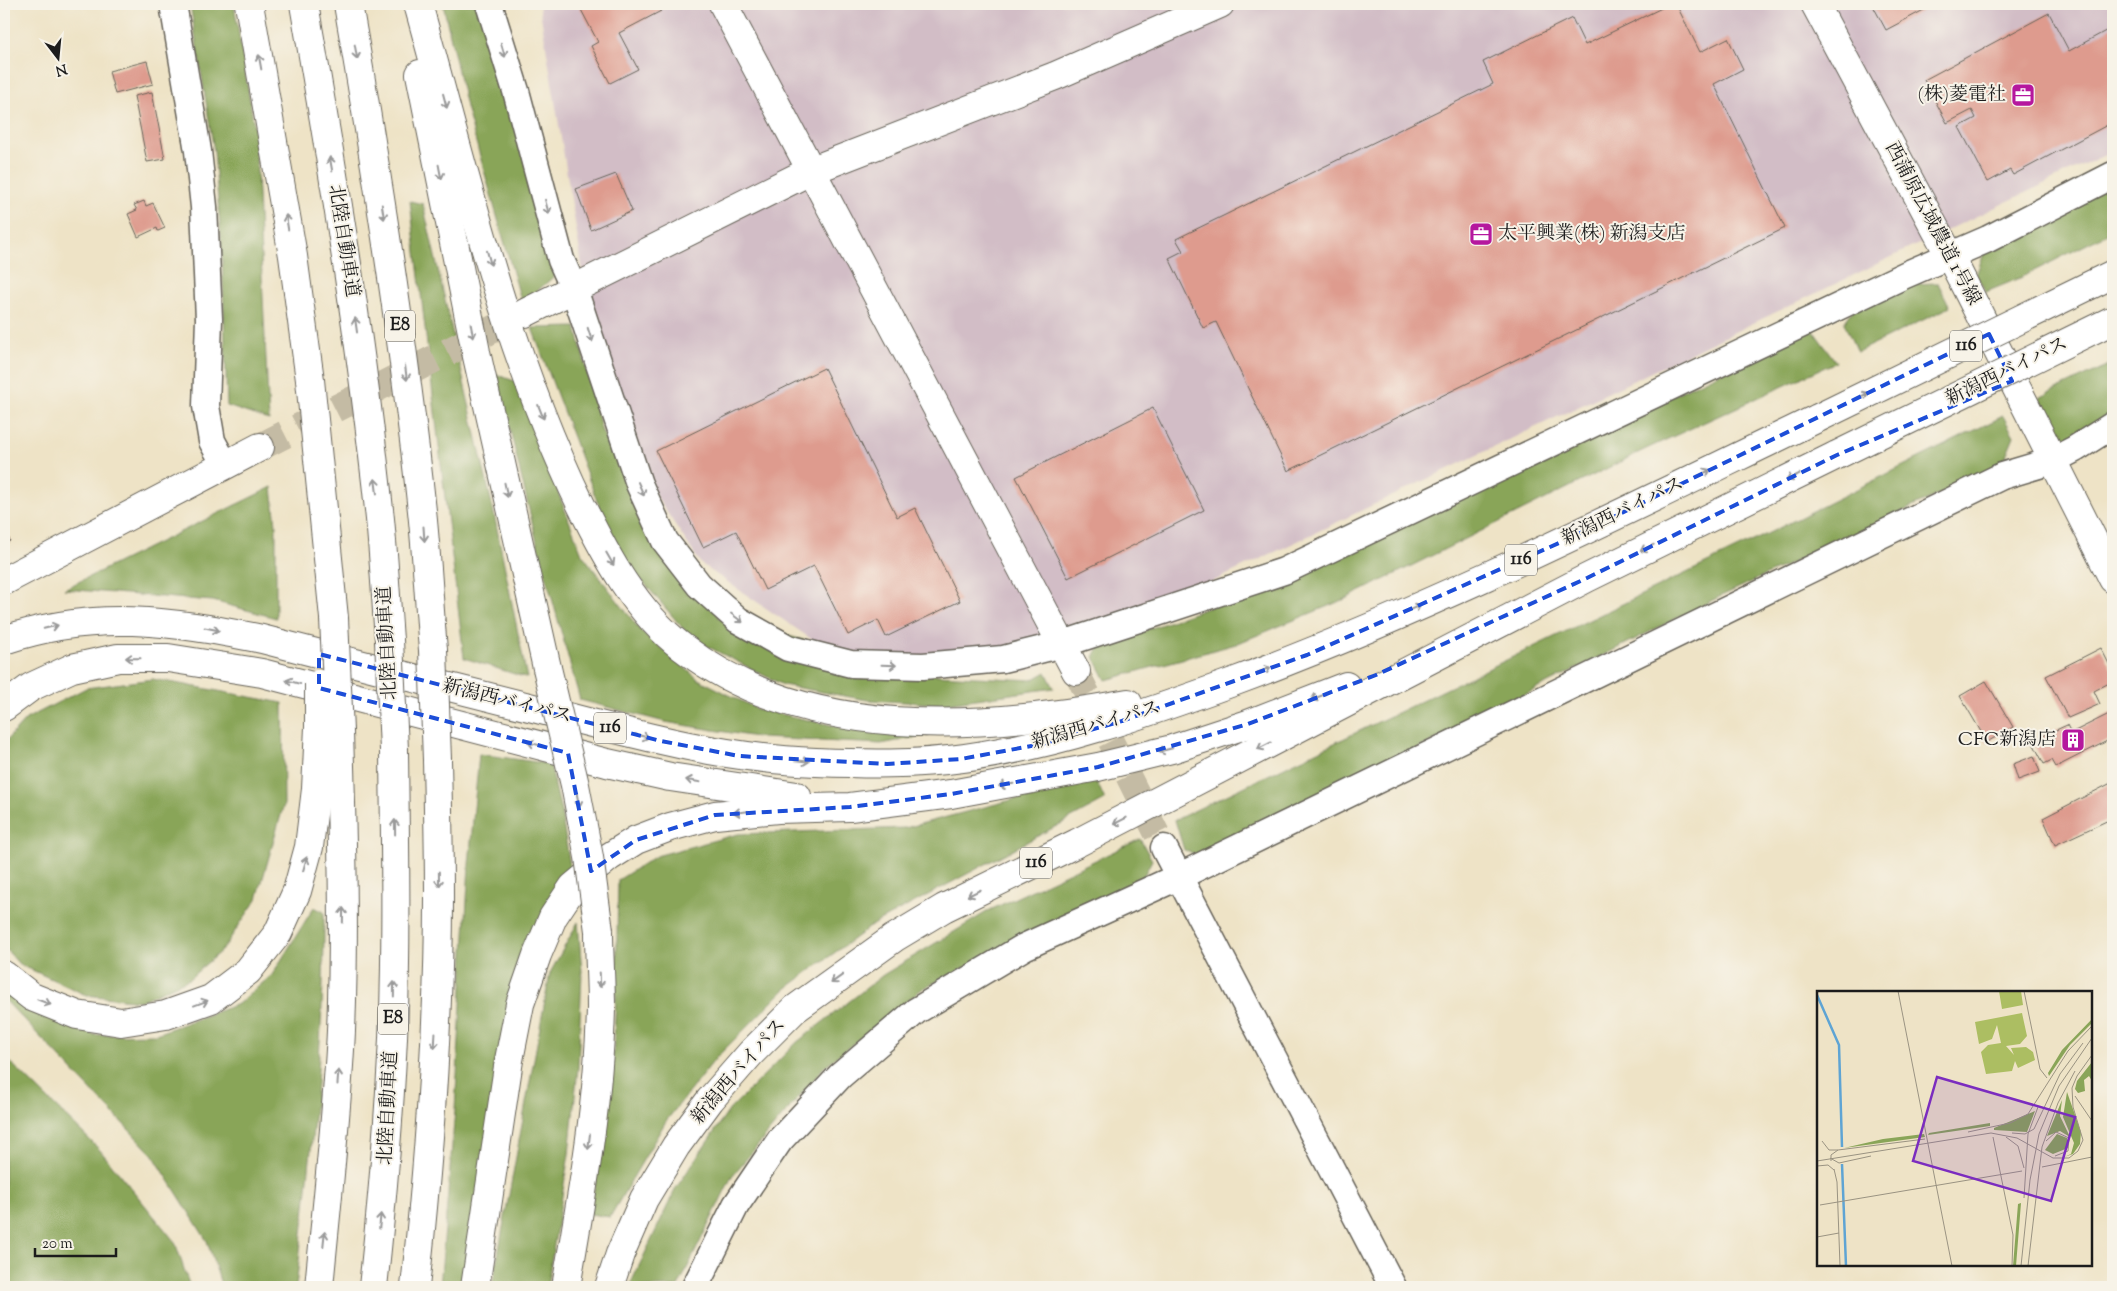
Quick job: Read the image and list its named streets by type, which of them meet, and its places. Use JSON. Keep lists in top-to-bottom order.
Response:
{
  "streets": {
    "main road": [
      "西蒲原広域農道 1号線",
      "北陸自動車道",
      "E8",
      "116",
      "新潟西バイパス"
    ]
  },
  "places": {
    "office": ["(株)菱電社", "太平興業(株) 新潟支店"],
    "building": ["CFC新潟店"]
  },
  "scale_bar": "20 m",
  "north": "bottom"
}
